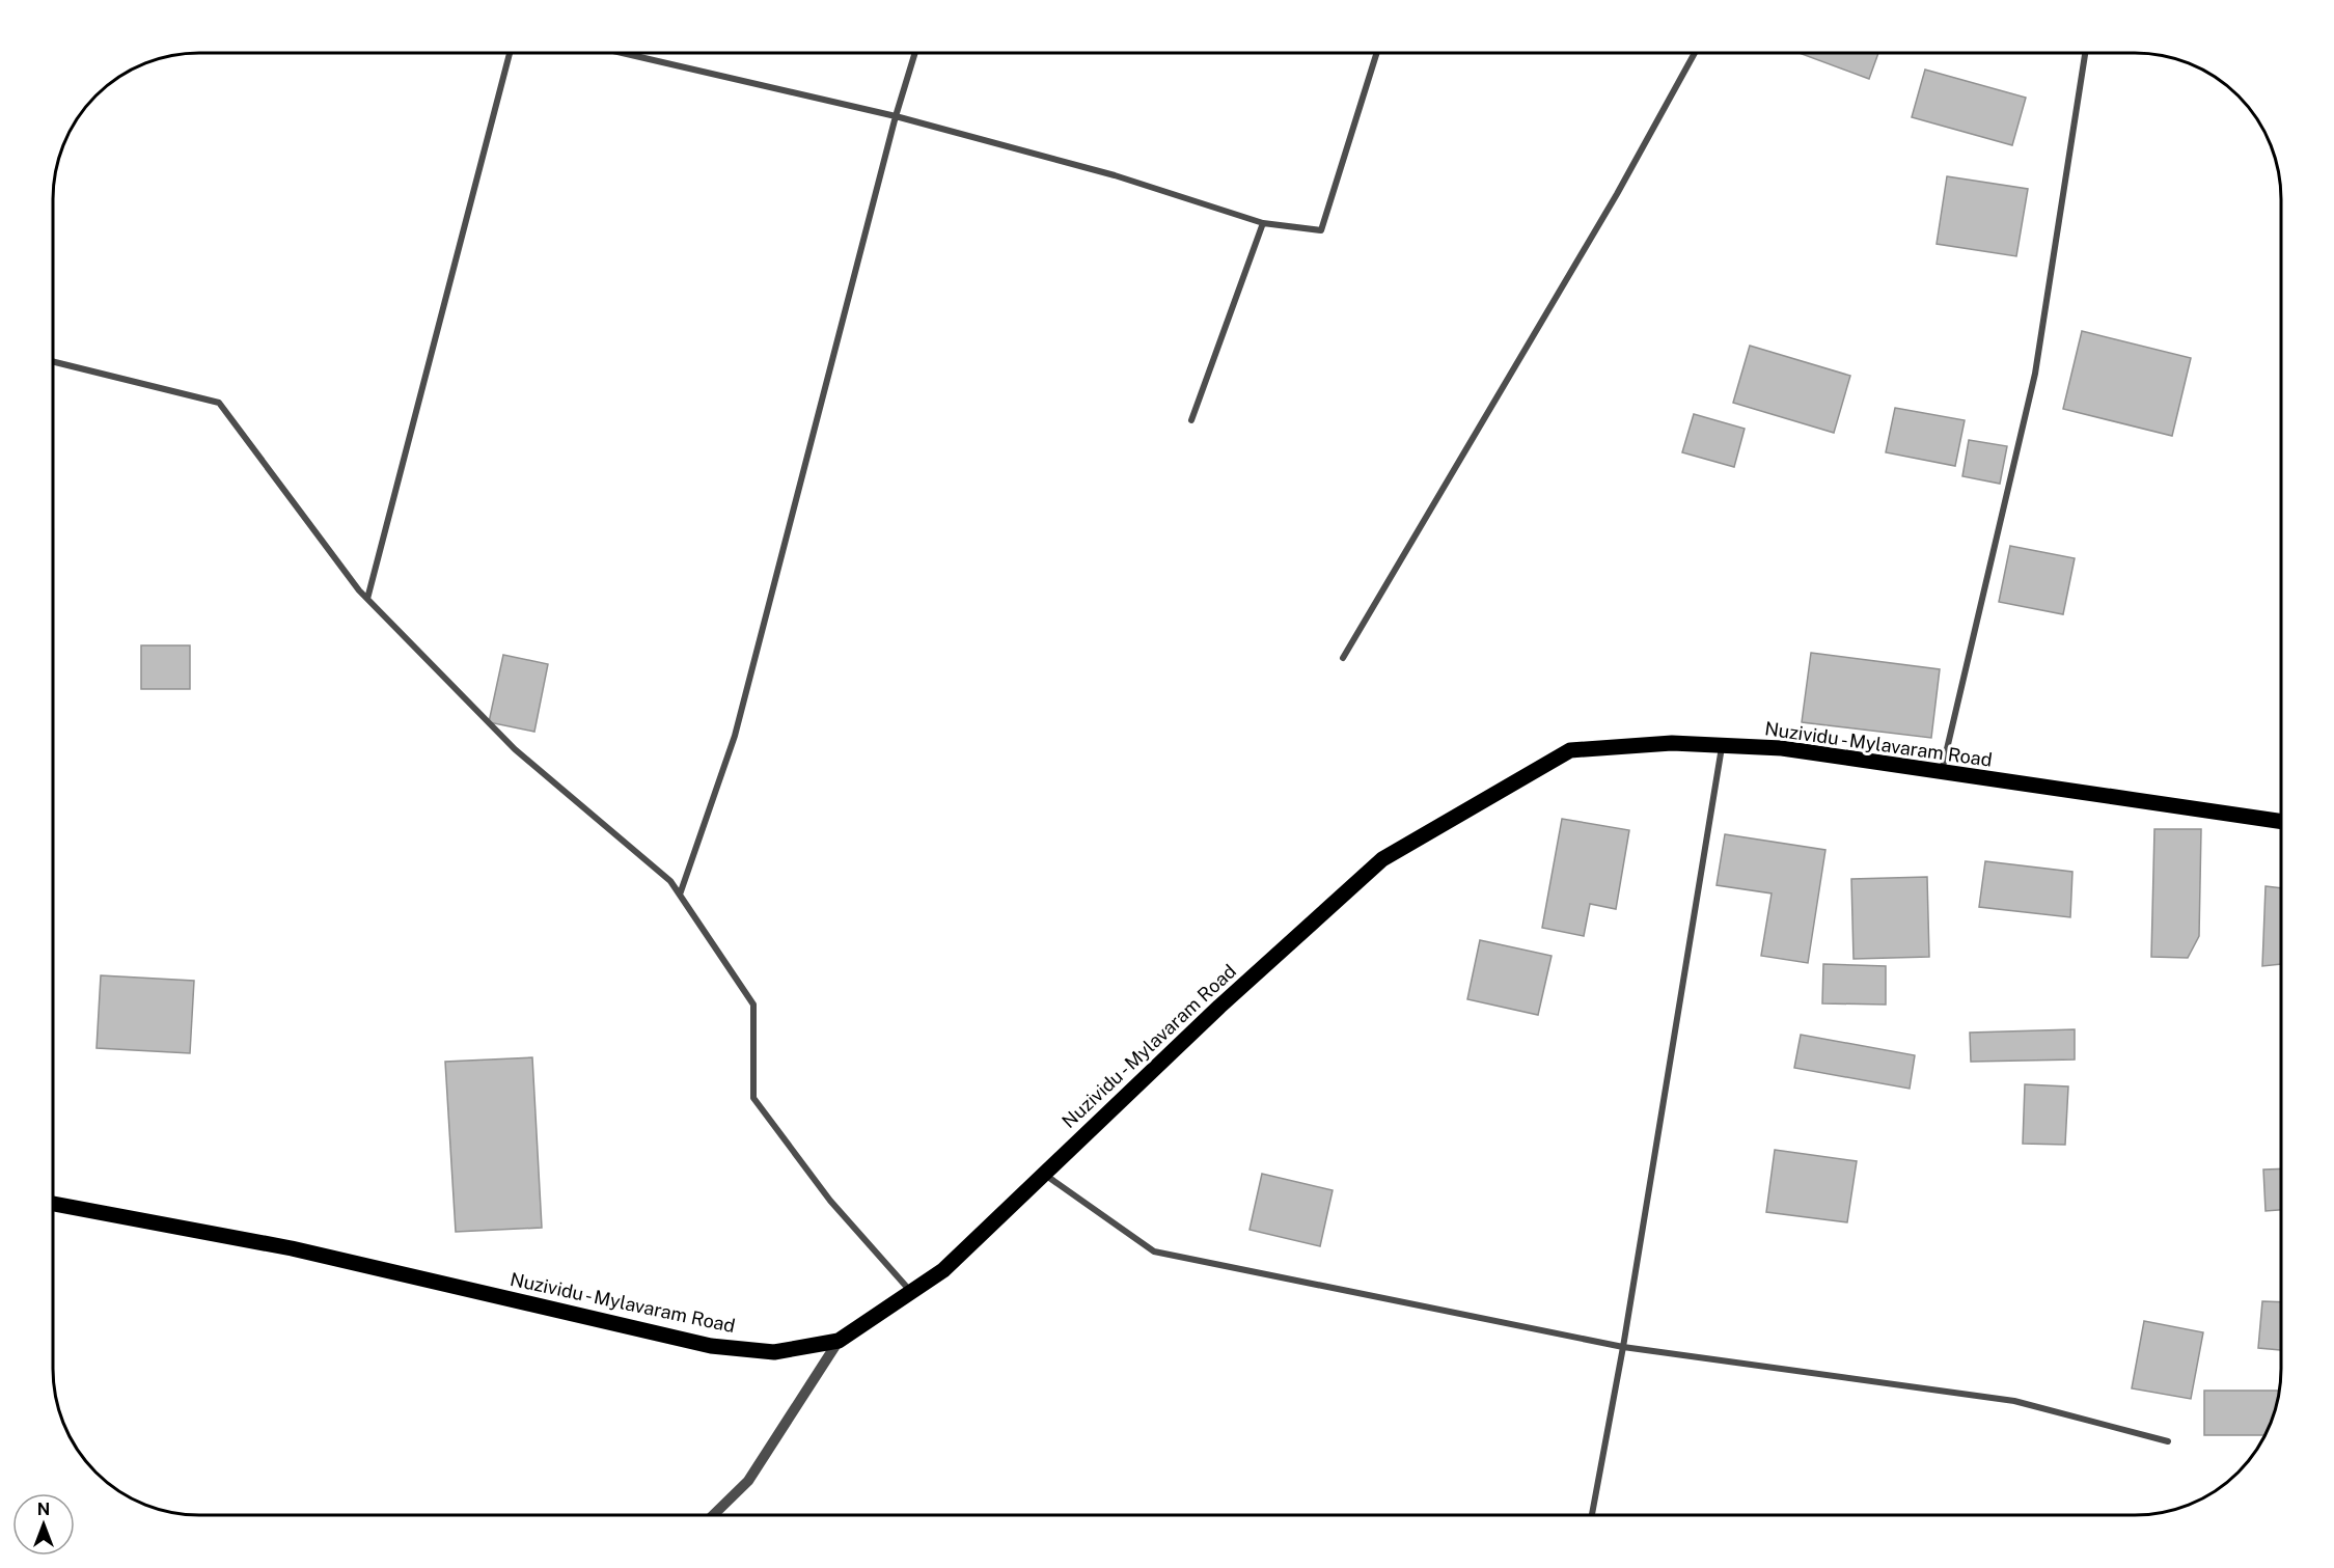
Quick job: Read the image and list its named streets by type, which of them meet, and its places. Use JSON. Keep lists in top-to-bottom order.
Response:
{
  "streets": {
    "main road": ["Nuzividu - Mylavaram Road"]
  },
  "north": "top"
}
